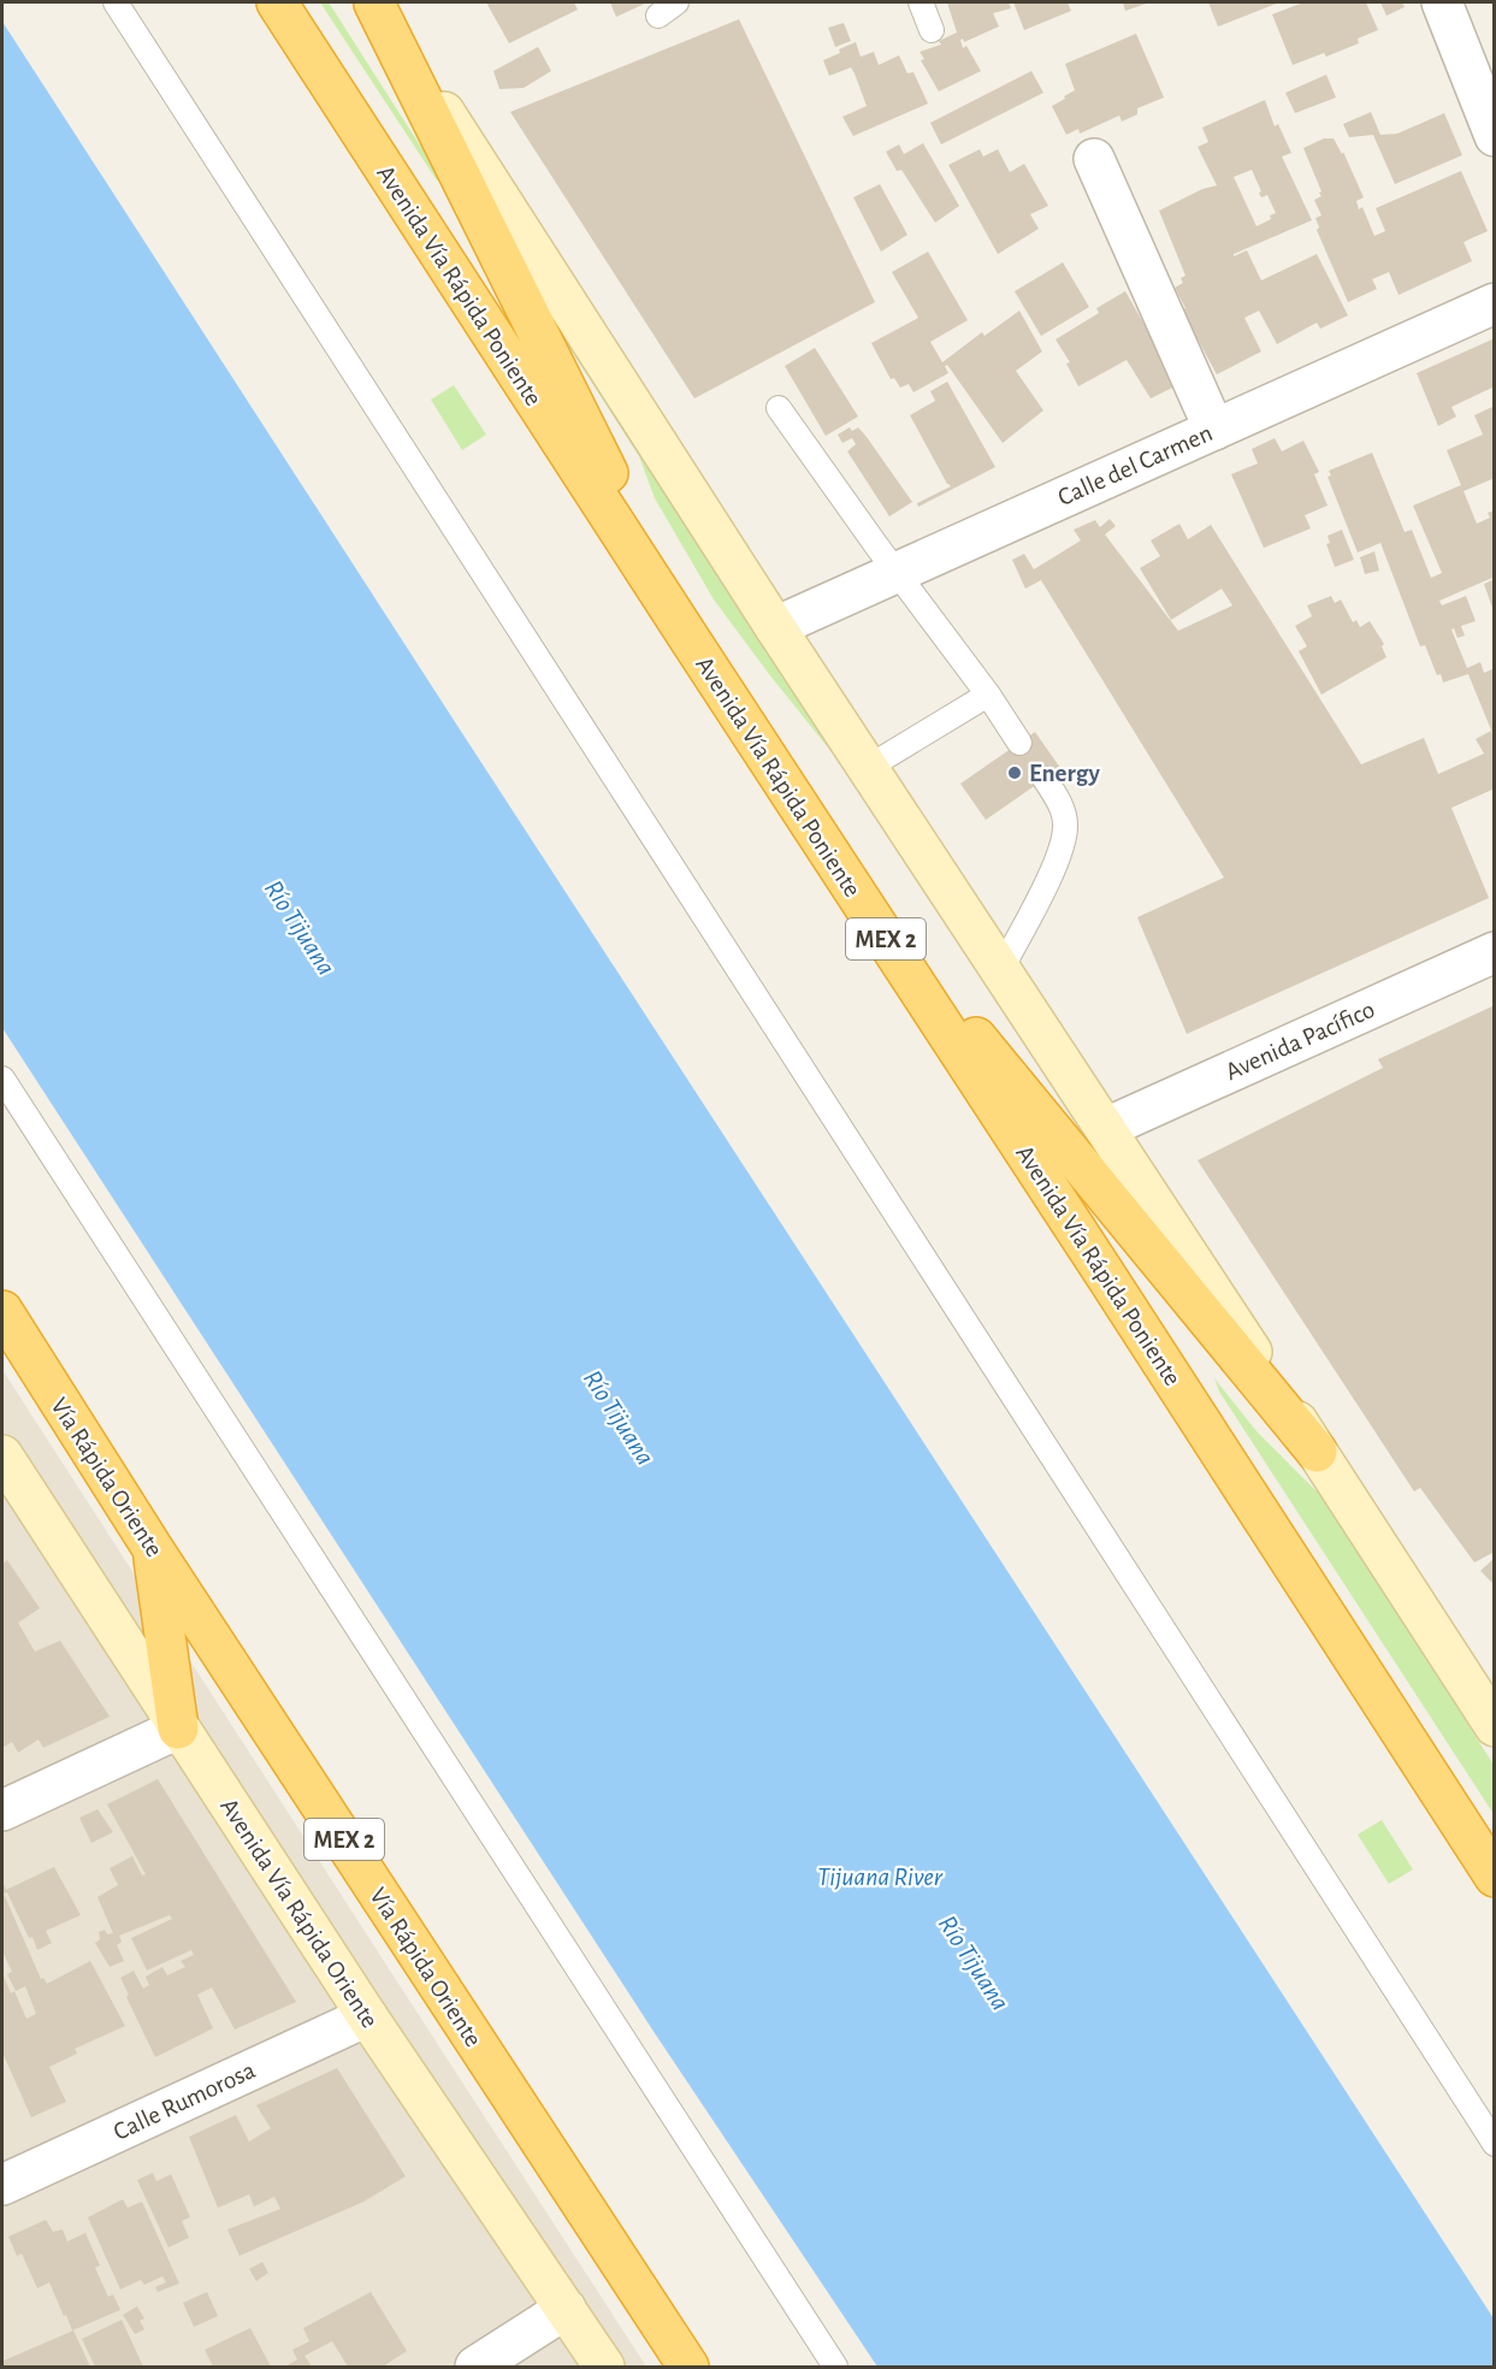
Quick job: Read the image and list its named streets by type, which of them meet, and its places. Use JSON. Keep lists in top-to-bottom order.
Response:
{
  "streets": {
    "highway": ["Avenida Vía Rápida Poniente", "MEX 2", "Vía Rápida Oriente"],
    "main road": ["Avenida Vía Rápida Oriente"],
    "street": ["Calle del Carmen", "Avenida Pacífico", "Calle Rumorosa"]
  },
  "crossings": [
    ["Avenida Vía Rápida Oriente", "Calle Rumorosa"]
  ],
  "water": ["Río Tijuana", "Tijuana River"],
  "places": ["Energy"]
}
